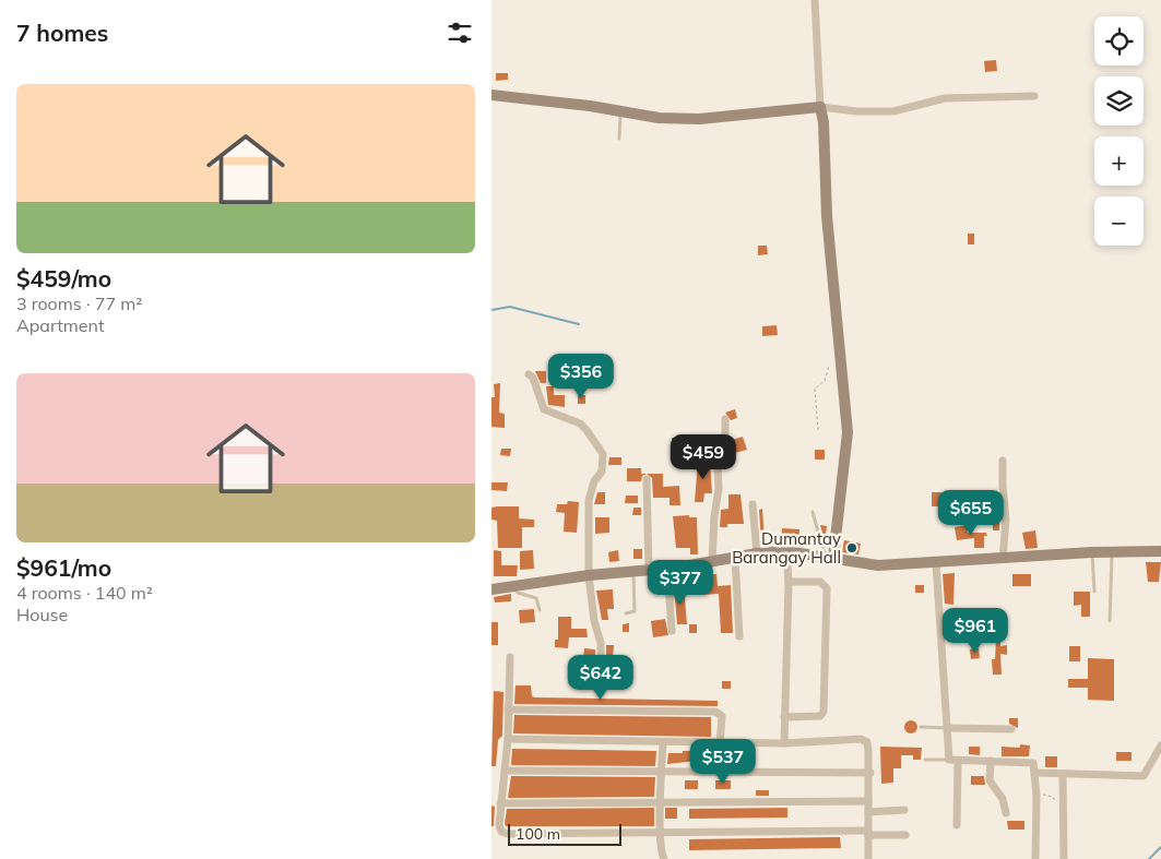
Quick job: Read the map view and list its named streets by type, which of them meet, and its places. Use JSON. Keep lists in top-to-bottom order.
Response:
{
  "places": ["Dumantay Barangay Hall"],
  "scale_bar": "100 m",
  "page": {
    "heading": "7 homes",
    "map_buttons": ["+", "−"],
    "list": [
      {
        "name": "$459/mo",
        "note": "3 rooms · 77 m² · Apartment"
      },
      {
        "name": "$961/mo",
        "note": "4 rooms · 140 m² · House"
      }
    ],
    "price": [
      "$356",
      "$459",
      "$655",
      "$377",
      "$961",
      "$642",
      "$537"
    ],
    "scale": "100 m"
  }
}
